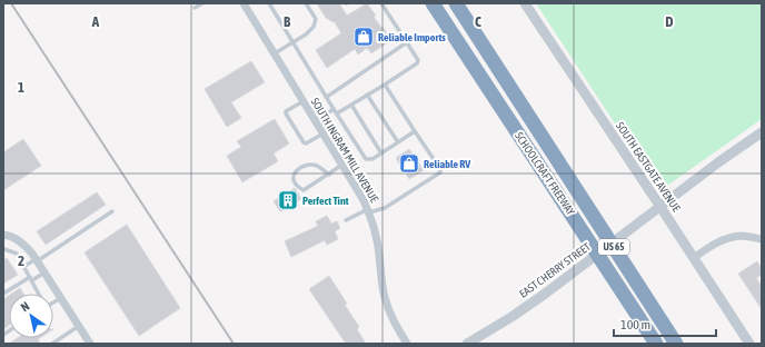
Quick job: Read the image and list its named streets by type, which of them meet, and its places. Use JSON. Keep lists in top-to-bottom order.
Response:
{
  "streets": {
    "highway": ["SCHOOLCRAFT FREEWAY", "US 65"],
    "street": ["SOUTH INGRAM MILL AVENUE", "SOUTH EASTGATE AVENUE", "EAST CHERRY STREET"]
  },
  "crossings": [
    ["SOUTH EASTGATE AVENUE", "EAST CHERRY STREET"]
  ],
  "places": {
    "shop": ["Reliable Imports", "Reliable RV"],
    "building": ["Perfect Tint"]
  },
  "scale_bar": "100 m",
  "north": "top left",
  "grid": {
    "columns": [
      "A",
      "B",
      "C",
      "D"
    ],
    "rows": ["1", "2"]
  }
}
